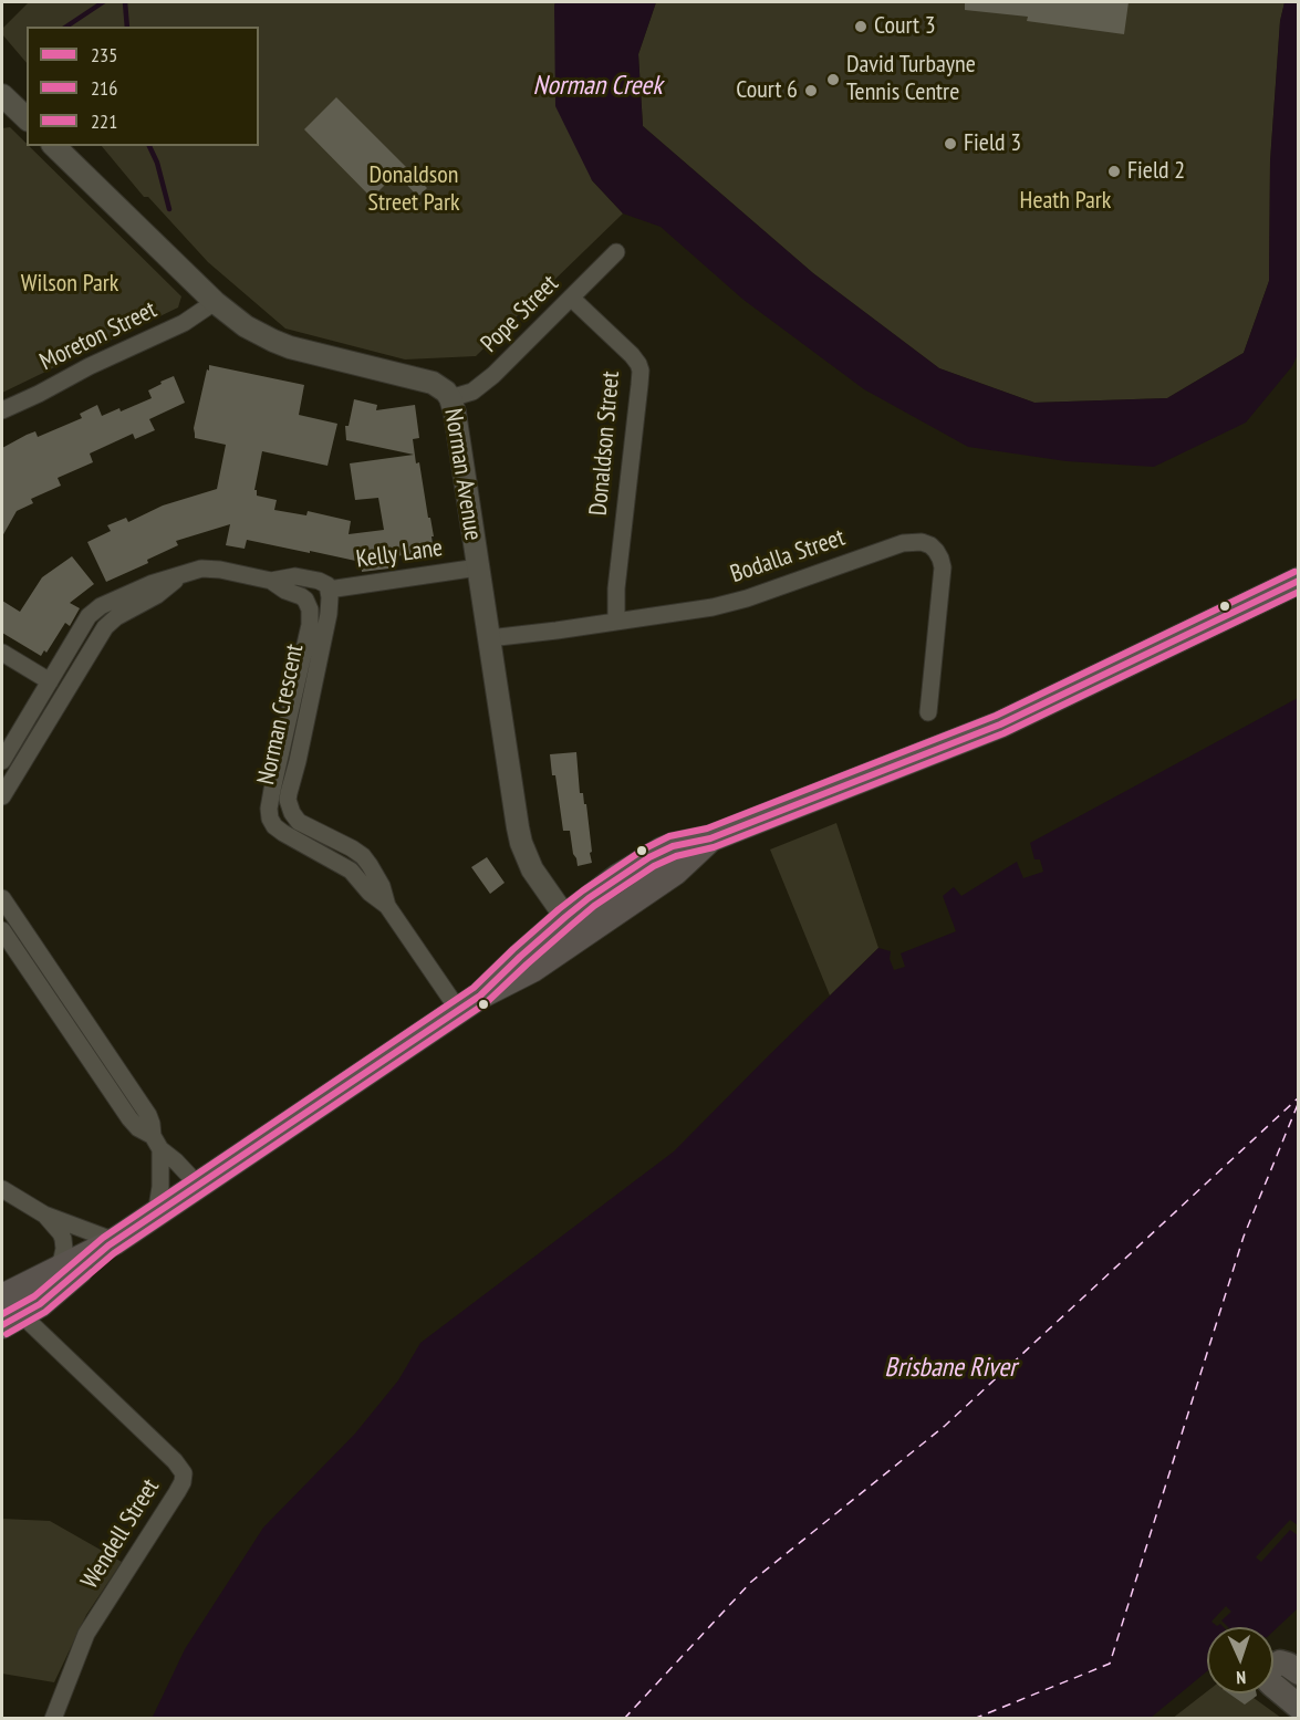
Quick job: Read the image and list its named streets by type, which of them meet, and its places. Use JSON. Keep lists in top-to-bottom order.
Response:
{
  "streets": {
    "street": [
      "Pope Street",
      "Moreton Street",
      "Donaldson Street",
      "Norman Avenue",
      "Kelly Lane",
      "Bodalla Street",
      "Norman Crescent",
      "Wendell Street"
    ]
  },
  "crossings": [
    ["Pope Street", "Donaldson Street"],
    ["Pope Street", "Norman Avenue"],
    ["Moreton Street", "Norman Avenue"],
    ["Donaldson Street", "Bodalla Street"],
    ["Norman Avenue", "Kelly Lane"],
    ["Norman Avenue", "Bodalla Street"],
    ["Kelly Lane", "Norman Crescent"]
  ],
  "water": ["Norman Creek", "Brisbane River"],
  "parks": ["Donaldson Street Park", "Heath Park", "Wilson Park"],
  "places": [
    "Court 3",
    "David Turbayne Tennis Centre",
    "Court 6",
    "Field 3",
    "Field 2"
  ],
  "lines": ["transit line 221", "transit line 235", "transit line 216"],
  "legend": ["235", "216", "221"],
  "north": "bottom"
}
